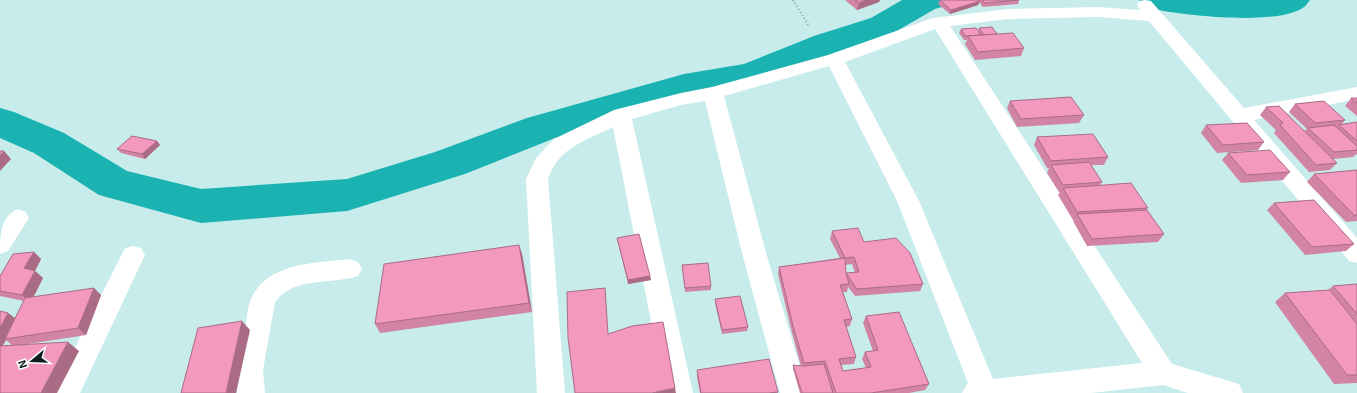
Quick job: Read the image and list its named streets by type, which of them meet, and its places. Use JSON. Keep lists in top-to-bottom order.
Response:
{
  "north": "left"
}
